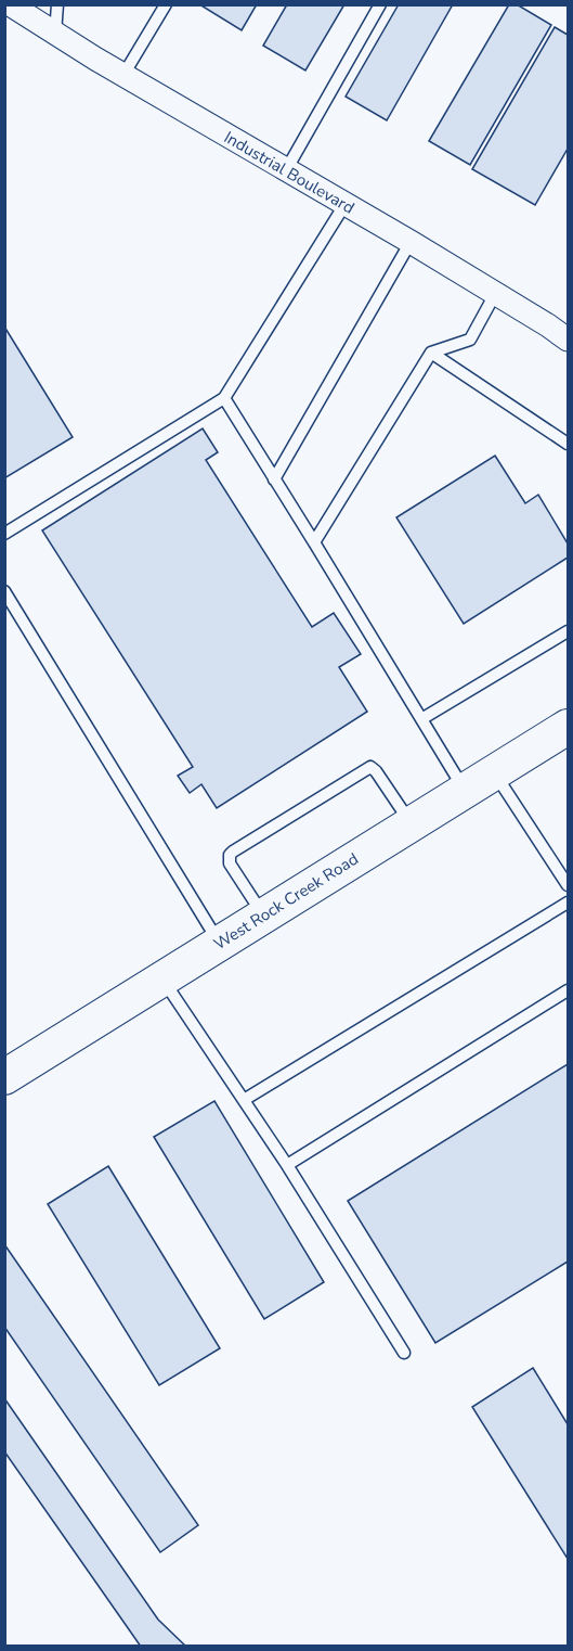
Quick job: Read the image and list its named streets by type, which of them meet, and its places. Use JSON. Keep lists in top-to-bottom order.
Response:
{
  "streets": {
    "main road": ["West Rock Creek Road"],
    "street": ["Industrial Boulevard"]
  }
}
